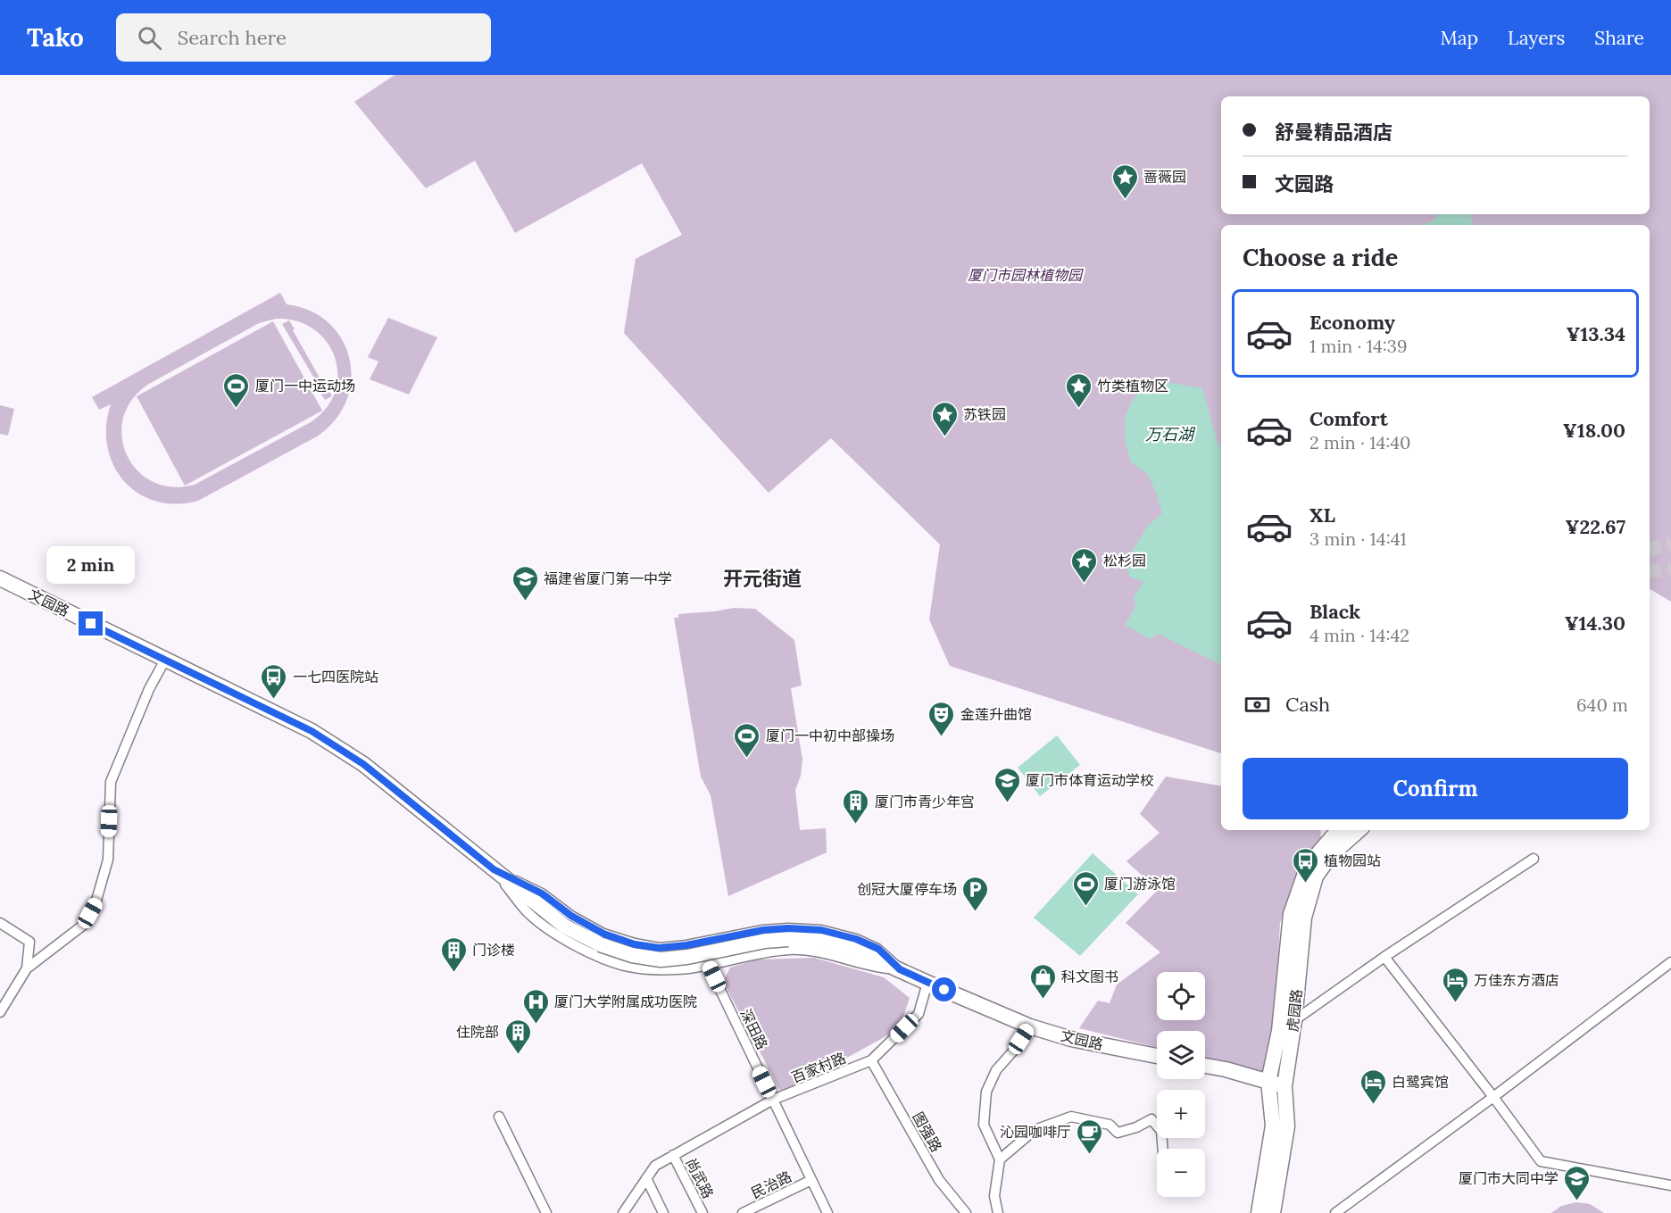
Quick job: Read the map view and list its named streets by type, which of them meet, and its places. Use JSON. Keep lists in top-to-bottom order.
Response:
{
  "streets": {
    "main road": ["文园路", "虎园路"],
    "street": [
      "深田路",
      "百家村路",
      "图强路",
      "尚武路",
      "民治路"
    ]
  },
  "crossings": [
    ["文园路", "百家村路"],
    ["深田路", "百家村路"],
    ["深田路", "民治路"],
    ["百家村路", "图强路"],
    ["百家村路", "尚武路"]
  ],
  "districts": ["开元街道"],
  "water": ["万石湖"],
  "parks": ["厦门市园林植物园"],
  "places": {
    "place": [
      "蔷薇园",
      "竹类植物区",
      "苏铁园",
      "松杉园"
    ],
    "sports": ["厦门一中运动场", "厦门一中初中部操场", "厦门游泳馆"],
    "school or university": ["福建省厦门第一中学", "厦门市体育运动学校", "厦门市大同中学"],
    "bus stop": ["一七四医院站", "植物园站"],
    "theatre": ["金莲升曲馆"],
    "building": ["厦门市青少年宫", "门诊楼", "住院部"],
    "parking": ["创冠大厦停车场"],
    "shop": ["科文图书"],
    "hotel": ["万佳东方酒店", "白鹭宾馆"],
    "hospital": ["厦门大学附属成功医院"],
    "cafe": ["沁园咖啡厅"]
  },
  "page": {
    "header": "Tako",
    "search": "Search here",
    "nav": ["Map", "Layers", "Share"],
    "banner": ["舒曼精品酒店", "文园路"],
    "heading": "Choose a ride",
    "list": [
      {
        "name": "Economy",
        "note": "1 min · 14:39",
        "value": "¥13.34"
      },
      {
        "name": "Comfort",
        "note": "2 min · 14:40",
        "value": "¥18.00"
      },
      {
        "name": "XL",
        "note": "3 min · 14:41",
        "value": "¥22.67"
      },
      {
        "name": "Black",
        "note": "4 min · 14:42",
        "value": "¥14.30"
      }
    ],
    "bubble": "2 min",
    "pay": ["Cash", "640 m"],
    "buttons": "Confirm",
    "map_buttons": ["+", "−"]
  }
}
